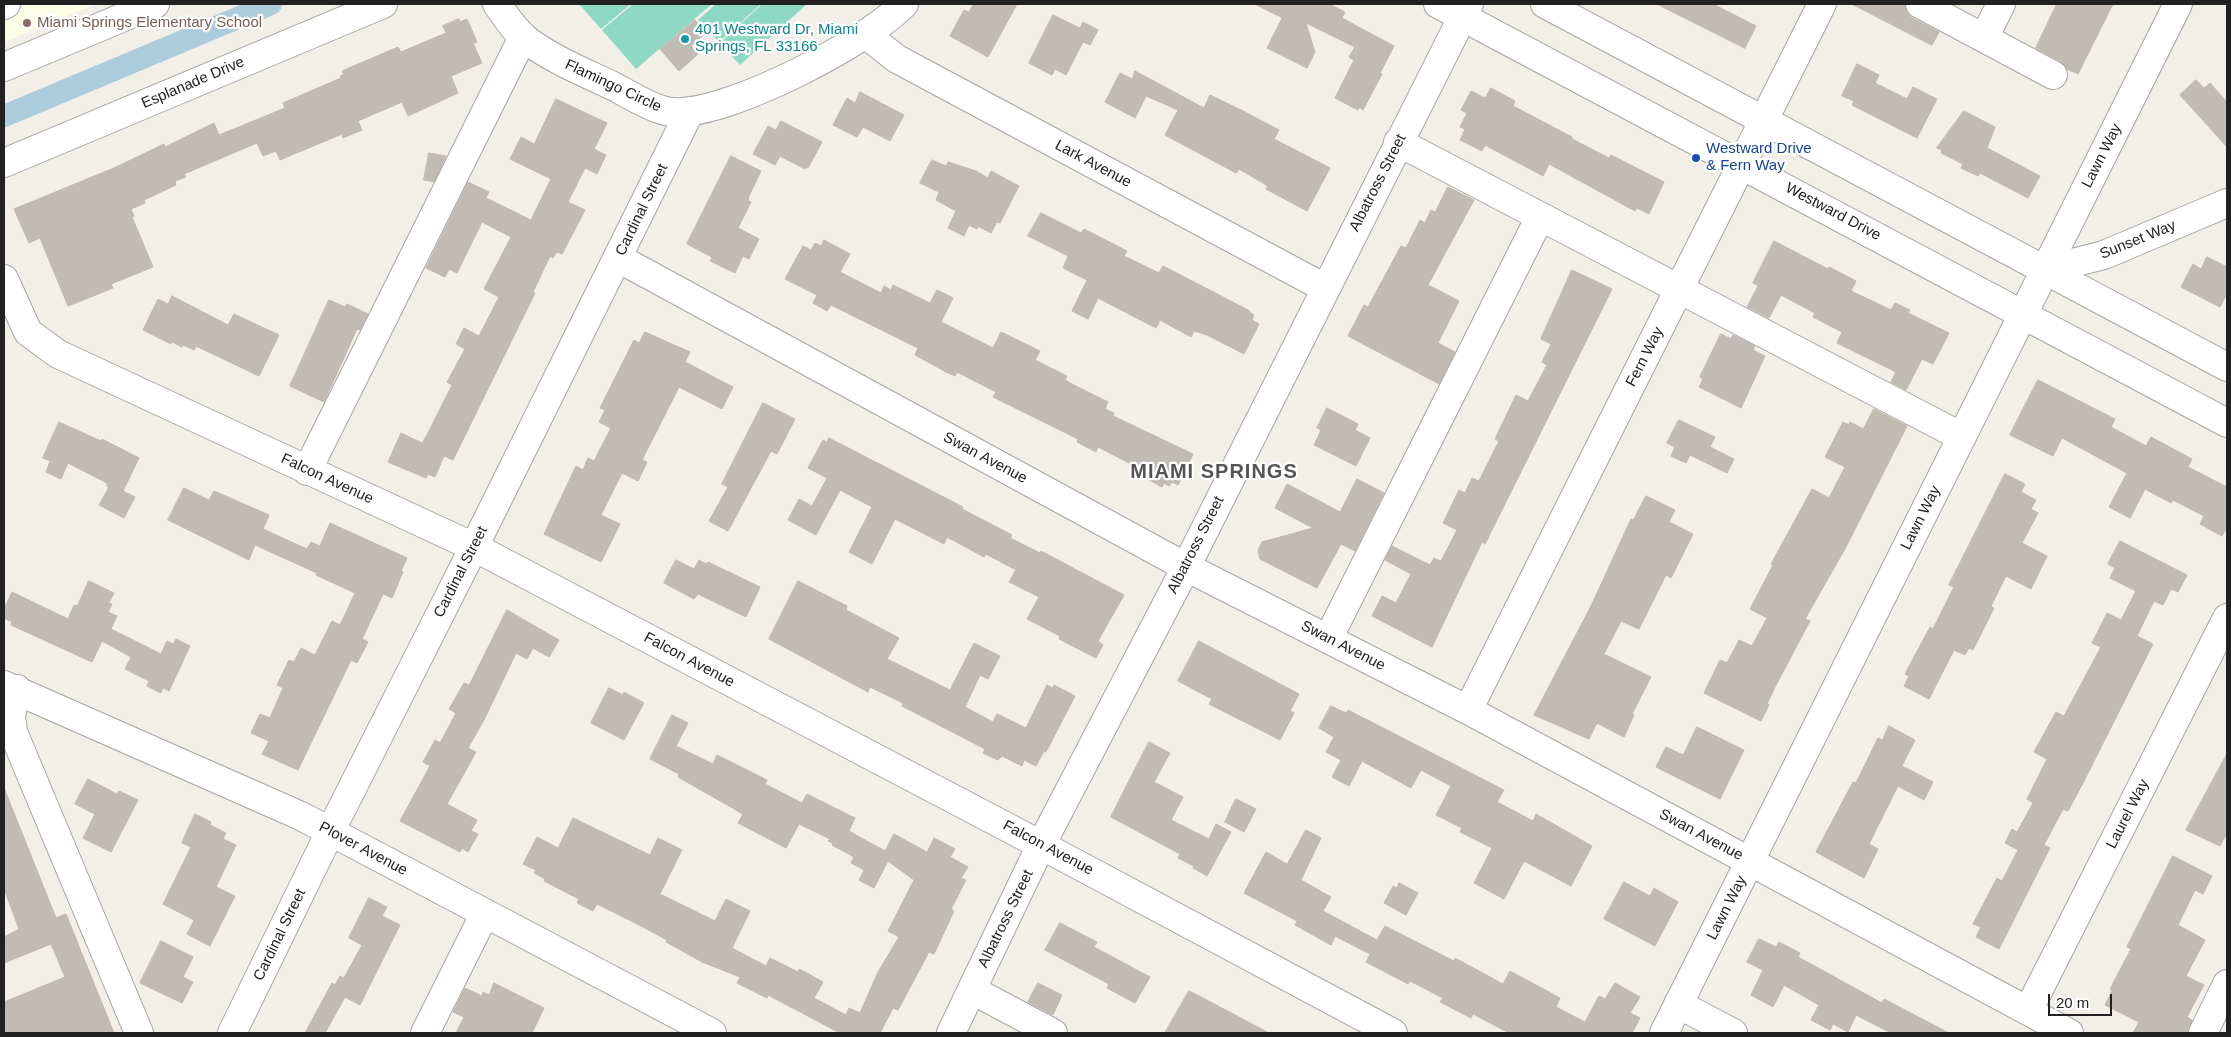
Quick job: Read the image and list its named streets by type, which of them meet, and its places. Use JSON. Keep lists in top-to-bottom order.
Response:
{
  "streets": {
    "street": [
      "Esplanade Drive",
      "Flamingo Circle",
      "Lawn Way",
      "Lark Avenue",
      "Albatross Street",
      "Cardinal Street",
      "Westward Drive",
      "Sunset Way",
      "Fern Way",
      "Swan Avenue",
      "Falcon Avenue",
      "Laurel Way",
      "Plover Avenue"
    ]
  },
  "crossings": [
    ["Flamingo Circle", "Lark Avenue"],
    ["Flamingo Circle", "Cardinal Street"],
    ["Lawn Way", "Westward Drive"],
    ["Lawn Way", "Sunset Way"],
    ["Lawn Way", "Swan Avenue"],
    ["Lark Avenue", "Albatross Street"],
    ["Albatross Street", "Westward Drive"],
    ["Albatross Street", "Swan Avenue"],
    ["Albatross Street", "Falcon Avenue"],
    ["Cardinal Street", "Swan Avenue"],
    ["Cardinal Street", "Falcon Avenue"],
    ["Cardinal Street", "Plover Avenue"],
    ["Westward Drive", "Fern Way"],
    ["Fern Way", "Swan Avenue"],
    ["Swan Avenue", "Laurel Way"]
  ],
  "districts": ["MIAMI SPRINGS"],
  "places": ["Miami Springs Elementary School", "401 Westward Dr, Miami Springs, FL 33166", "Westward Drive & Fern Way"],
  "scale_bar": "20 m"
}
